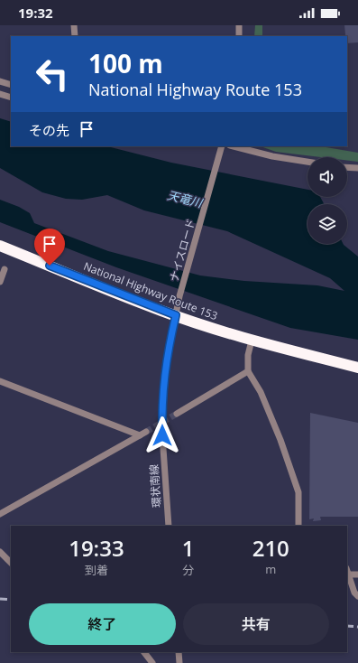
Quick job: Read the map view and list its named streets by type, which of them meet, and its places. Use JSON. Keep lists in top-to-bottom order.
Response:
{
  "streets": {
    "highway": ["National Highway Route 153"],
    "street": ["ナイスロード", "環状南線"]
  },
  "crossings": [
    ["ナイスロード", "National Highway Route 153"],
    ["ナイスロード", "環状南線"],
    ["National Highway Route 153", "環状南線"]
  ],
  "water": ["天竜川"],
  "page": {
    "status": "19:32",
    "turn": ["100 m", "National Highway Route 153"],
    "then": "その先",
    "eta": [
      "19:33",
      "到着",
      "1",
      "分",
      "210",
      "m"
    ],
    "buttons": ["終了", "共有"]
  }
}
